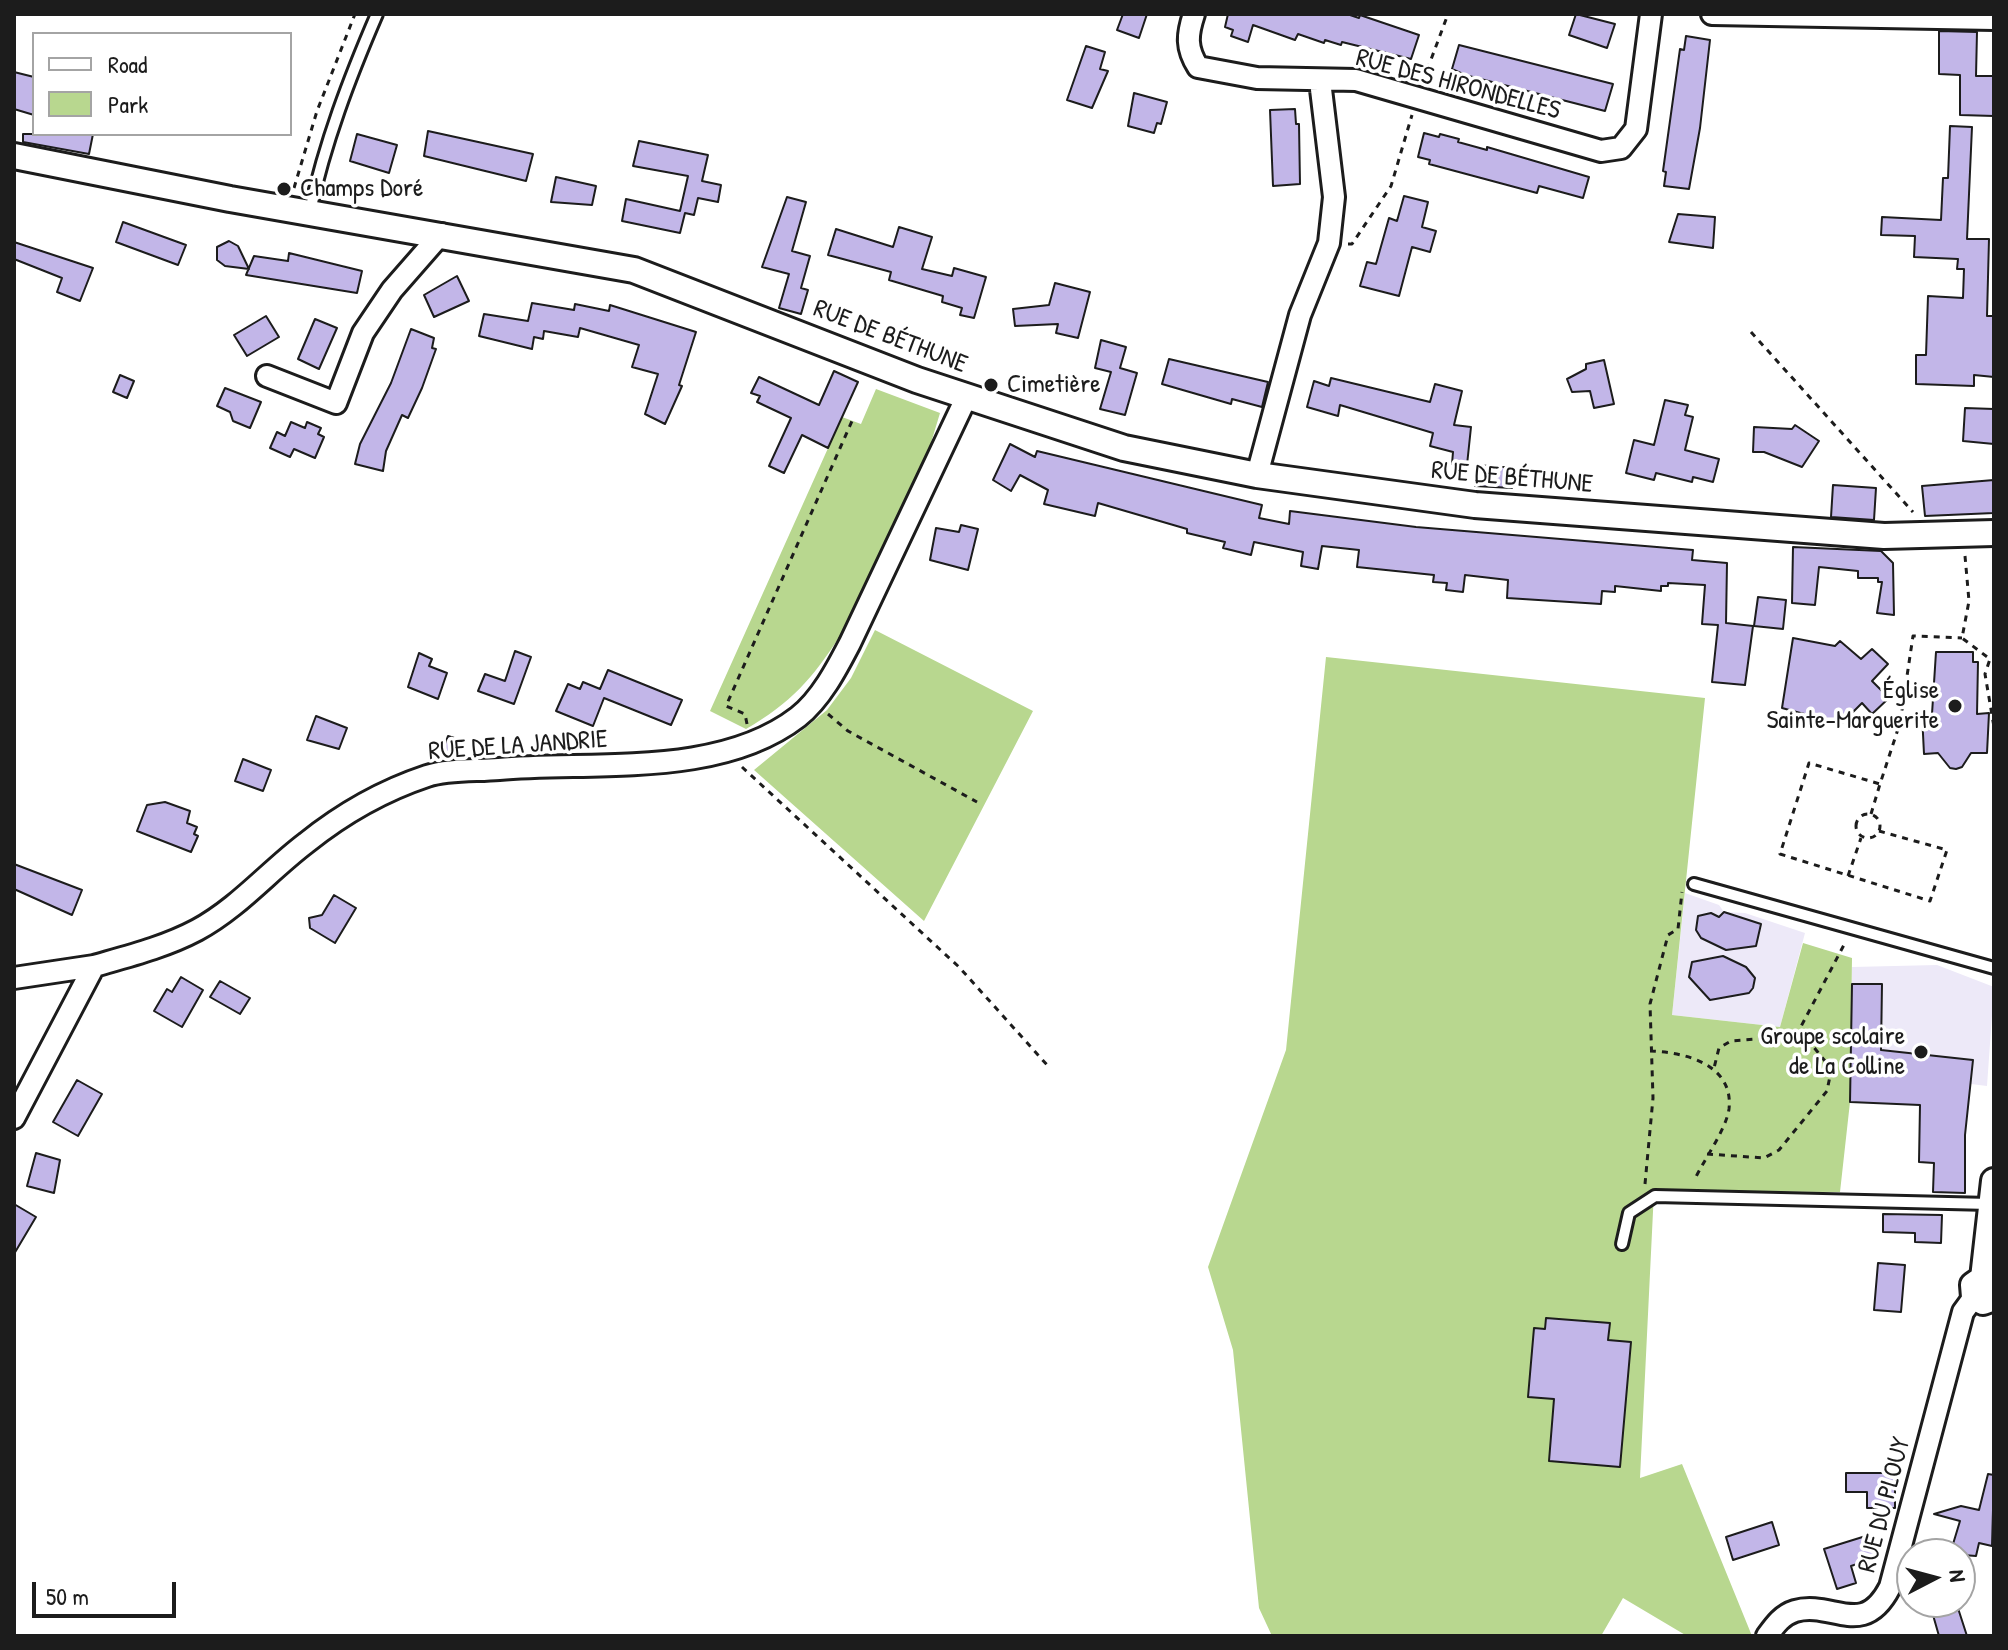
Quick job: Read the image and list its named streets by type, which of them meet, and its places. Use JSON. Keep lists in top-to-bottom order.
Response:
{
  "streets": {
    "street": [
      "RUE DES HIRONDELLES",
      "RUE DE BÉTHUNE",
      "RUE DE LA JANDRIE",
      "RUE DU PLOUY"
    ]
  },
  "crossings": [
    ["RUE DE BÉTHUNE", "RUE DE LA JANDRIE"]
  ],
  "places": [
    "Champs Doré",
    "Cimetière",
    "Église Sainte-Marguerite",
    "Groupe scolaire de La Colline"
  ],
  "legend": ["Road", "Park"],
  "scale_bar": "50 m",
  "north": "right"
}
